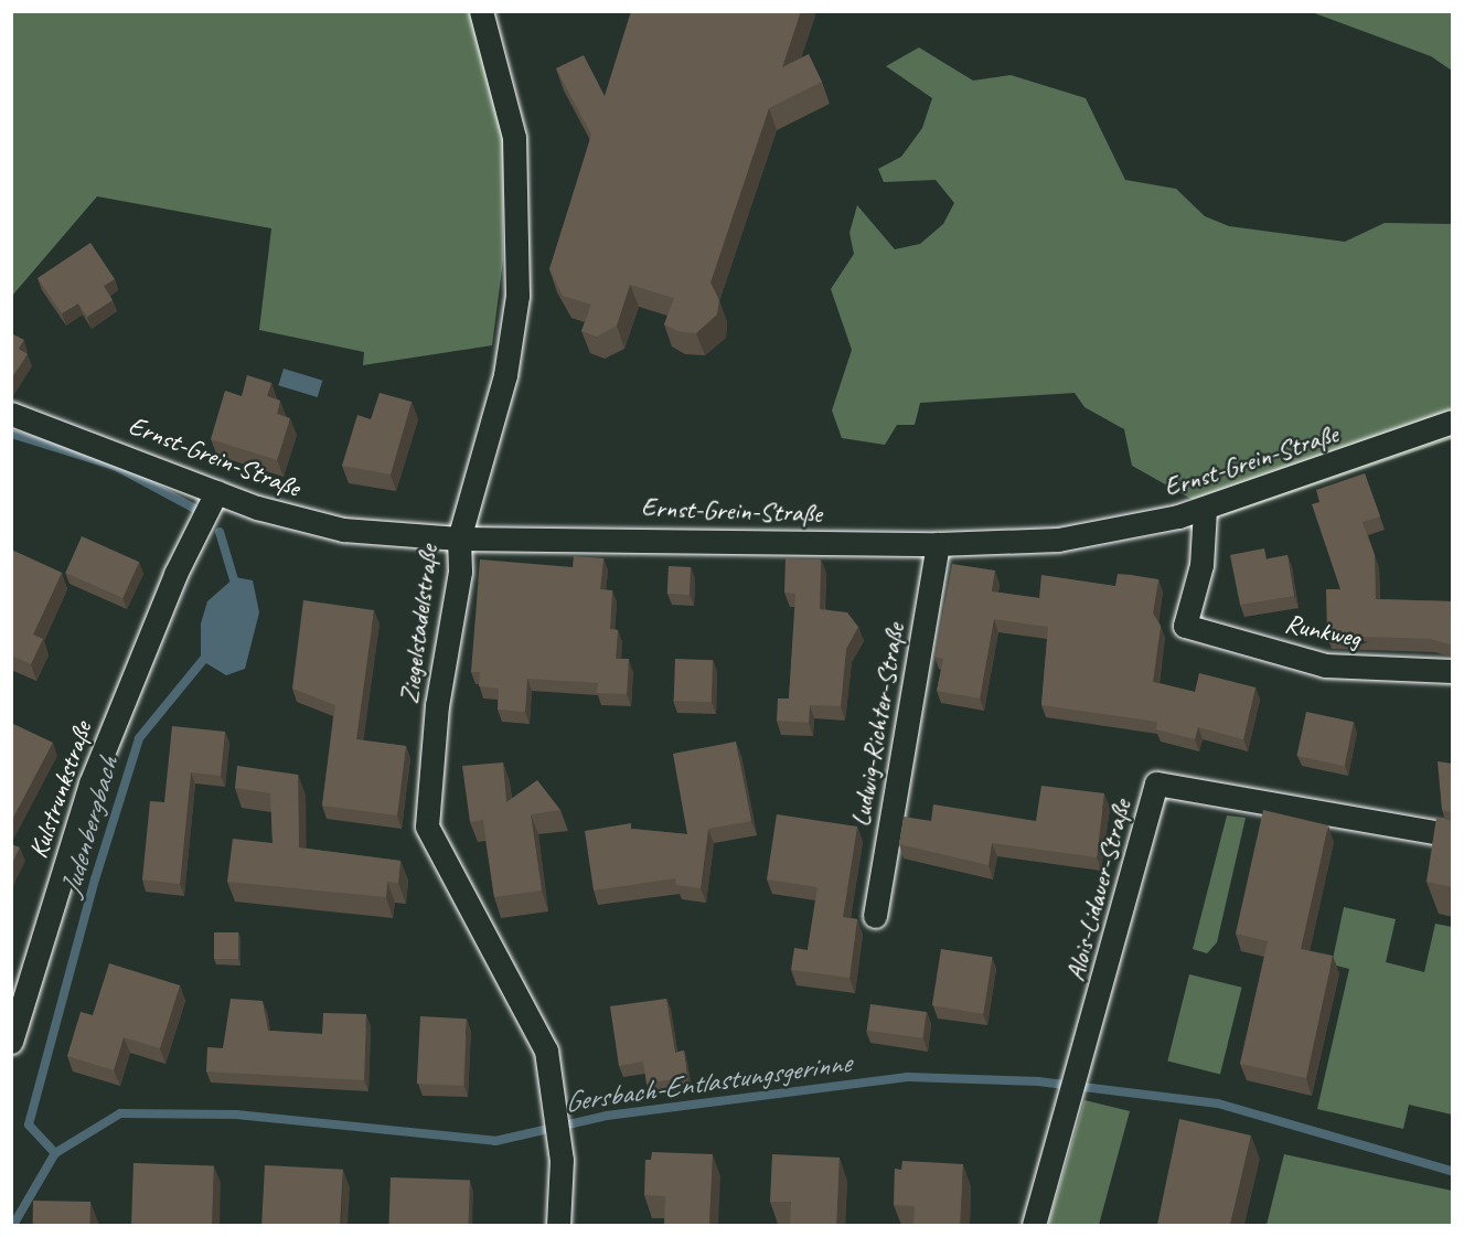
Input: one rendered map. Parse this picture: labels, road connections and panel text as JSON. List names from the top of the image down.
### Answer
{
  "streets": {
    "street": [
      "Ernst-Grein-Straße",
      "Ziegelstadelstraße",
      "Runkweg",
      "Ludwig-Richter-Straße",
      "Kulstrunkstraße",
      "Alois-Lidauer-Straße"
    ]
  },
  "crossings": [
    ["Ernst-Grein-Straße", "Ziegelstadelstraße"],
    ["Ernst-Grein-Straße", "Runkweg"],
    ["Ernst-Grein-Straße", "Ludwig-Richter-Straße"],
    ["Ernst-Grein-Straße", "Kulstrunkstraße"]
  ],
  "water": ["Judenbergbach", "Gersbach-Entlastungsgerinne"]
}
